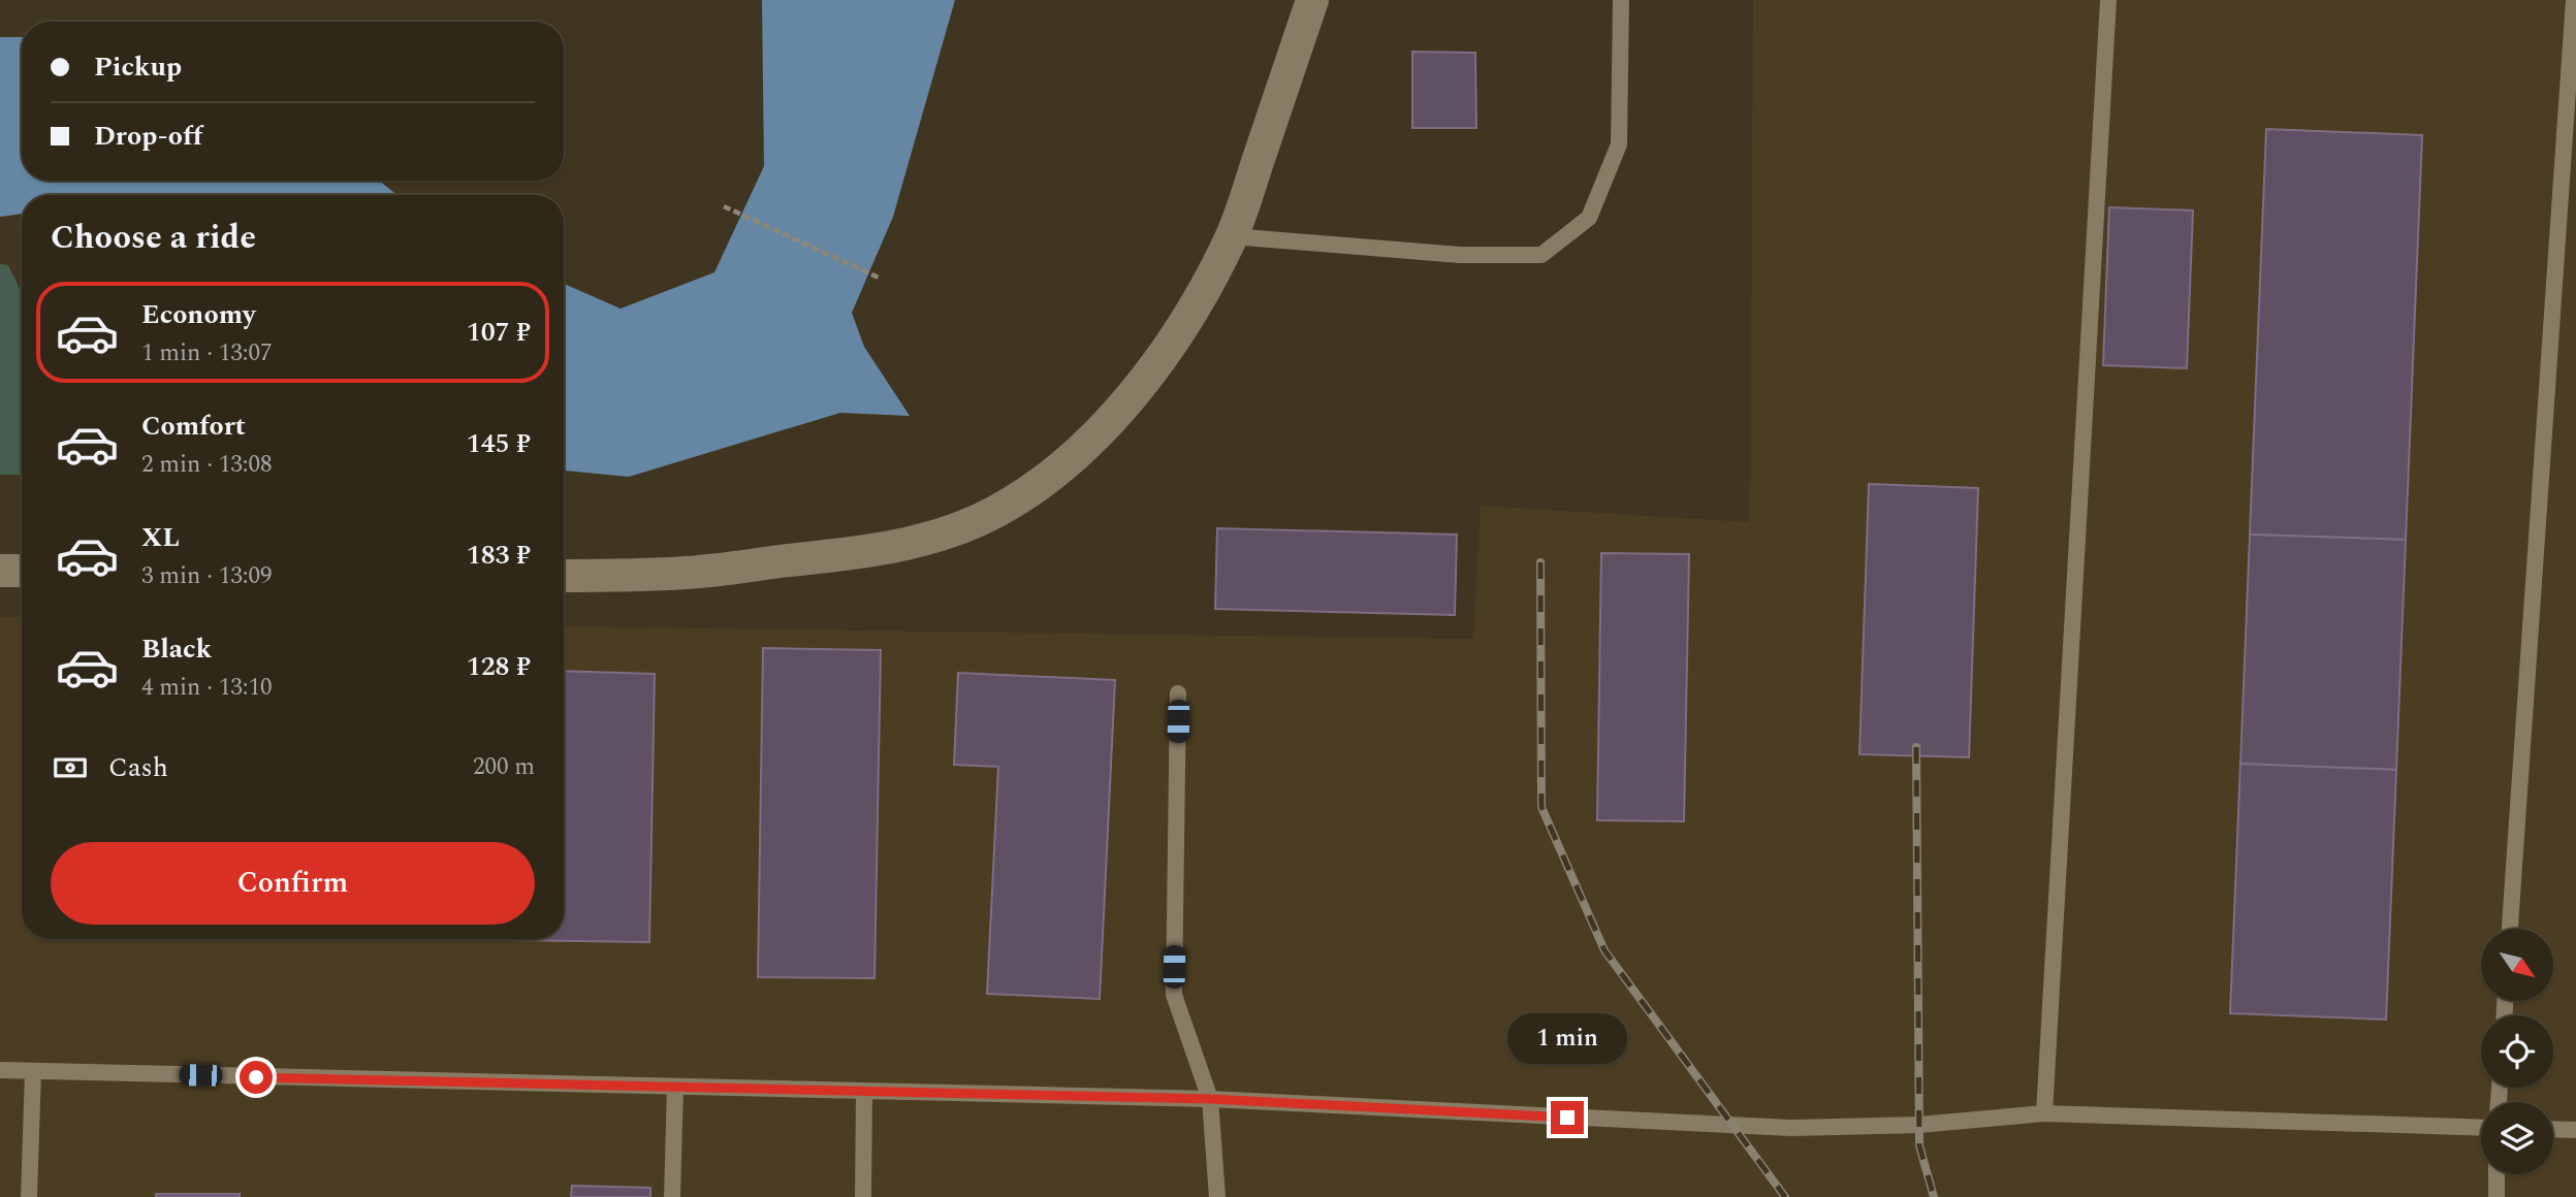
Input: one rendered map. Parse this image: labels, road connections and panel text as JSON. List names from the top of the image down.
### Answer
{
  "north": "bottom right",
  "page": {
    "banner": ["Pickup", "Drop-off"],
    "heading": "Choose a ride",
    "list": [
      {
        "name": "Economy",
        "note": "1 min · 13:07",
        "value": "107 ₽"
      },
      {
        "name": "Comfort",
        "note": "2 min · 13:08",
        "value": "145 ₽"
      },
      {
        "name": "XL",
        "note": "3 min · 13:09",
        "value": "183 ₽"
      },
      {
        "name": "Black",
        "note": "4 min · 13:10",
        "value": "128 ₽"
      }
    ],
    "pay": ["Cash", "200 m"],
    "buttons": "Confirm",
    "bubble": "1 min"
  }
}
